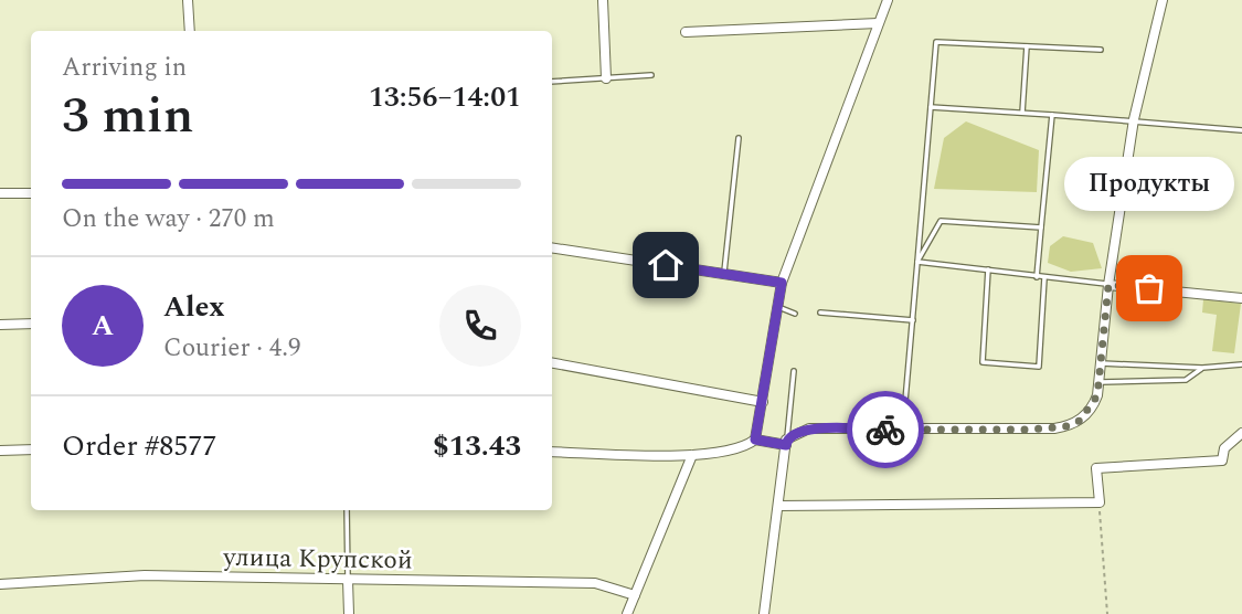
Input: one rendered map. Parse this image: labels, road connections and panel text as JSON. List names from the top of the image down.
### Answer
{
  "streets": {
    "street": ["улица Крупской"]
  },
  "places": ["Продукты"],
  "page": {
    "heading": ["3 min", "Arriving in", "13:56–14:01"],
    "panel": [
      "Alex",
      "Courier · 4.9",
      "Order #8577",
      "$13.43"
    ],
    "bubble": "Продукты",
    "bar": "On the way · 270 m",
    "round": "A"
  }
}
